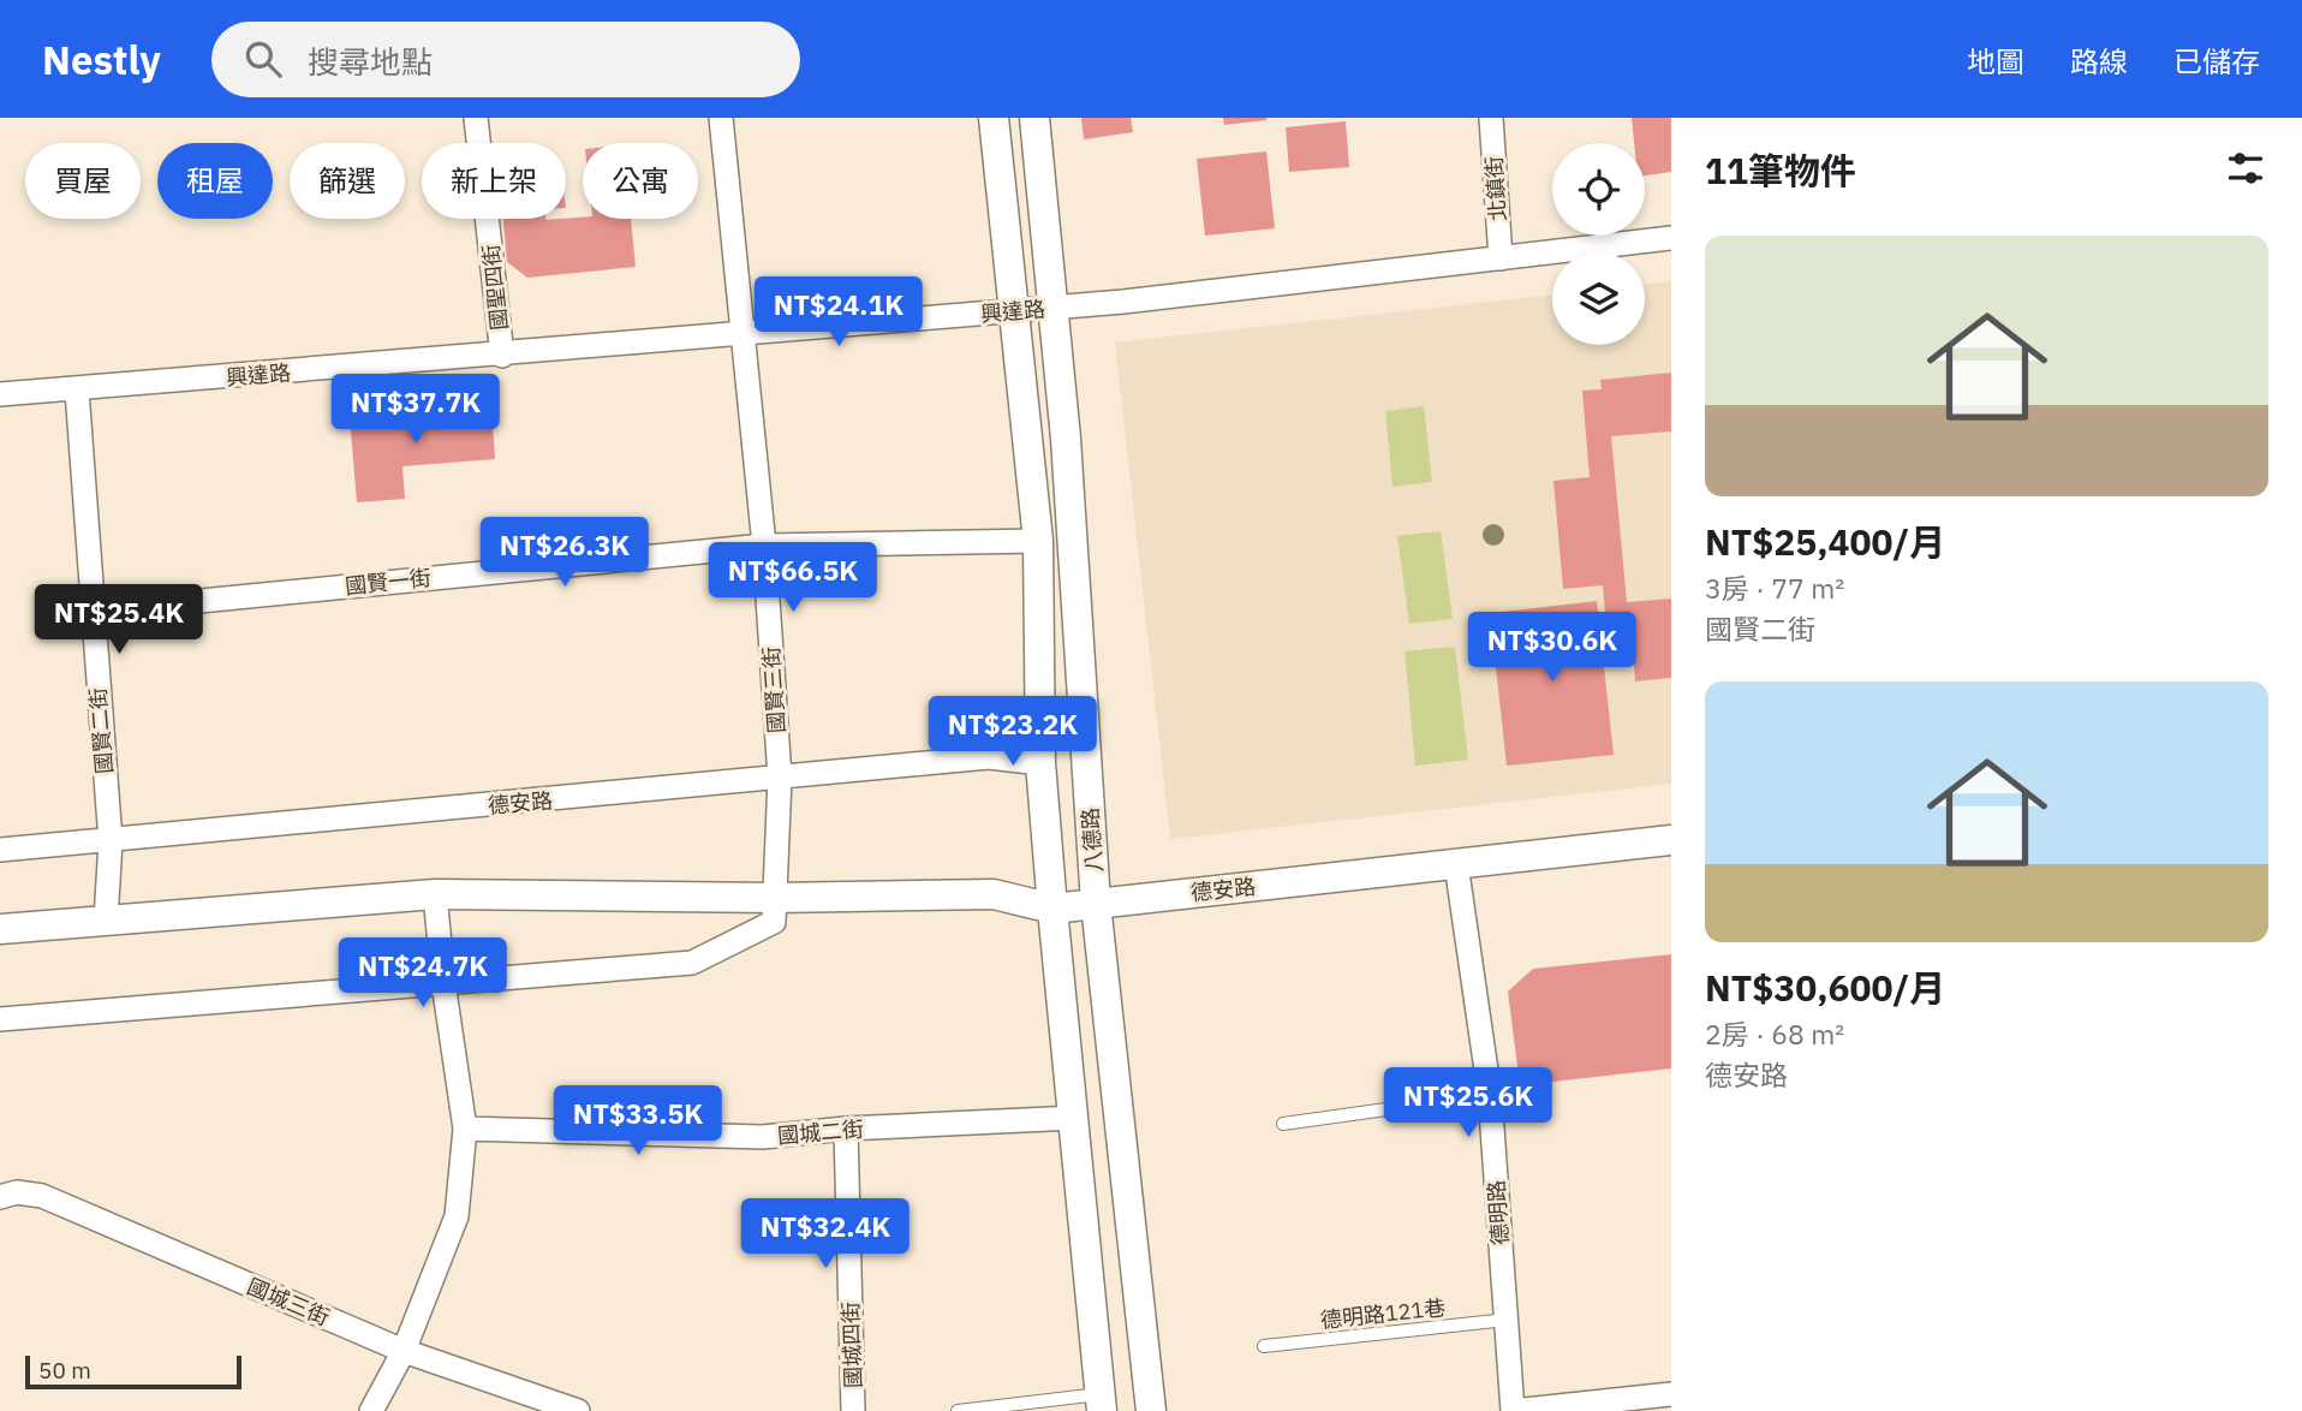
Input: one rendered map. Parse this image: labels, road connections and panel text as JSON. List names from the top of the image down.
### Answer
{
  "streets": {
    "street": [
      "北鎮街",
      "國聖四街",
      "興達路",
      "國賢一街",
      "國賢三街",
      "國賢二街",
      "德安路",
      "八德路",
      "國城二街",
      "德明路",
      "國城三街",
      "國城四街"
    ],
    "lane": ["德明路121巷"]
  },
  "crossings": [
    ["北鎮街", "興達路"],
    ["國聖四街", "興達路"],
    ["興達路", "國賢三街"],
    ["興達路", "國賢二街"],
    ["興達路", "八德路"],
    ["國賢一街", "國賢三街"],
    ["國賢一街", "國賢二街"],
    ["國賢三街", "德安路"],
    ["國賢二街", "德安路"],
    ["德安路", "八德路"],
    ["德安路", "德明路"],
    ["國城二街", "國城四街"],
    ["德明路", "德明路121巷"]
  ],
  "scale_bar": "50 m",
  "page": {
    "header": "Nestly",
    "search": "搜尋地點",
    "nav": ["地圖", "路線", "已儲存"],
    "heading": "11筆物件",
    "chip": [
      "買屋",
      "租屋",
      "篩選",
      "新上架",
      "公寓"
    ],
    "list": [
      {
        "name": "NT$25,400/月",
        "note": "3房 · 77 m² · 國賢二街"
      },
      {
        "name": "NT$30,600/月",
        "note": "2房 · 68 m² · 德安路"
      }
    ],
    "price": [
      "NT$24.1K",
      "NT$37.7K",
      "NT$26.3K",
      "NT$66.5K",
      "NT$25.4K",
      "NT$30.6K",
      "NT$23.2K",
      "NT$24.7K",
      "NT$25.6K",
      "NT$33.5K",
      "NT$32.4K"
    ],
    "scale": "50 m"
  }
}
